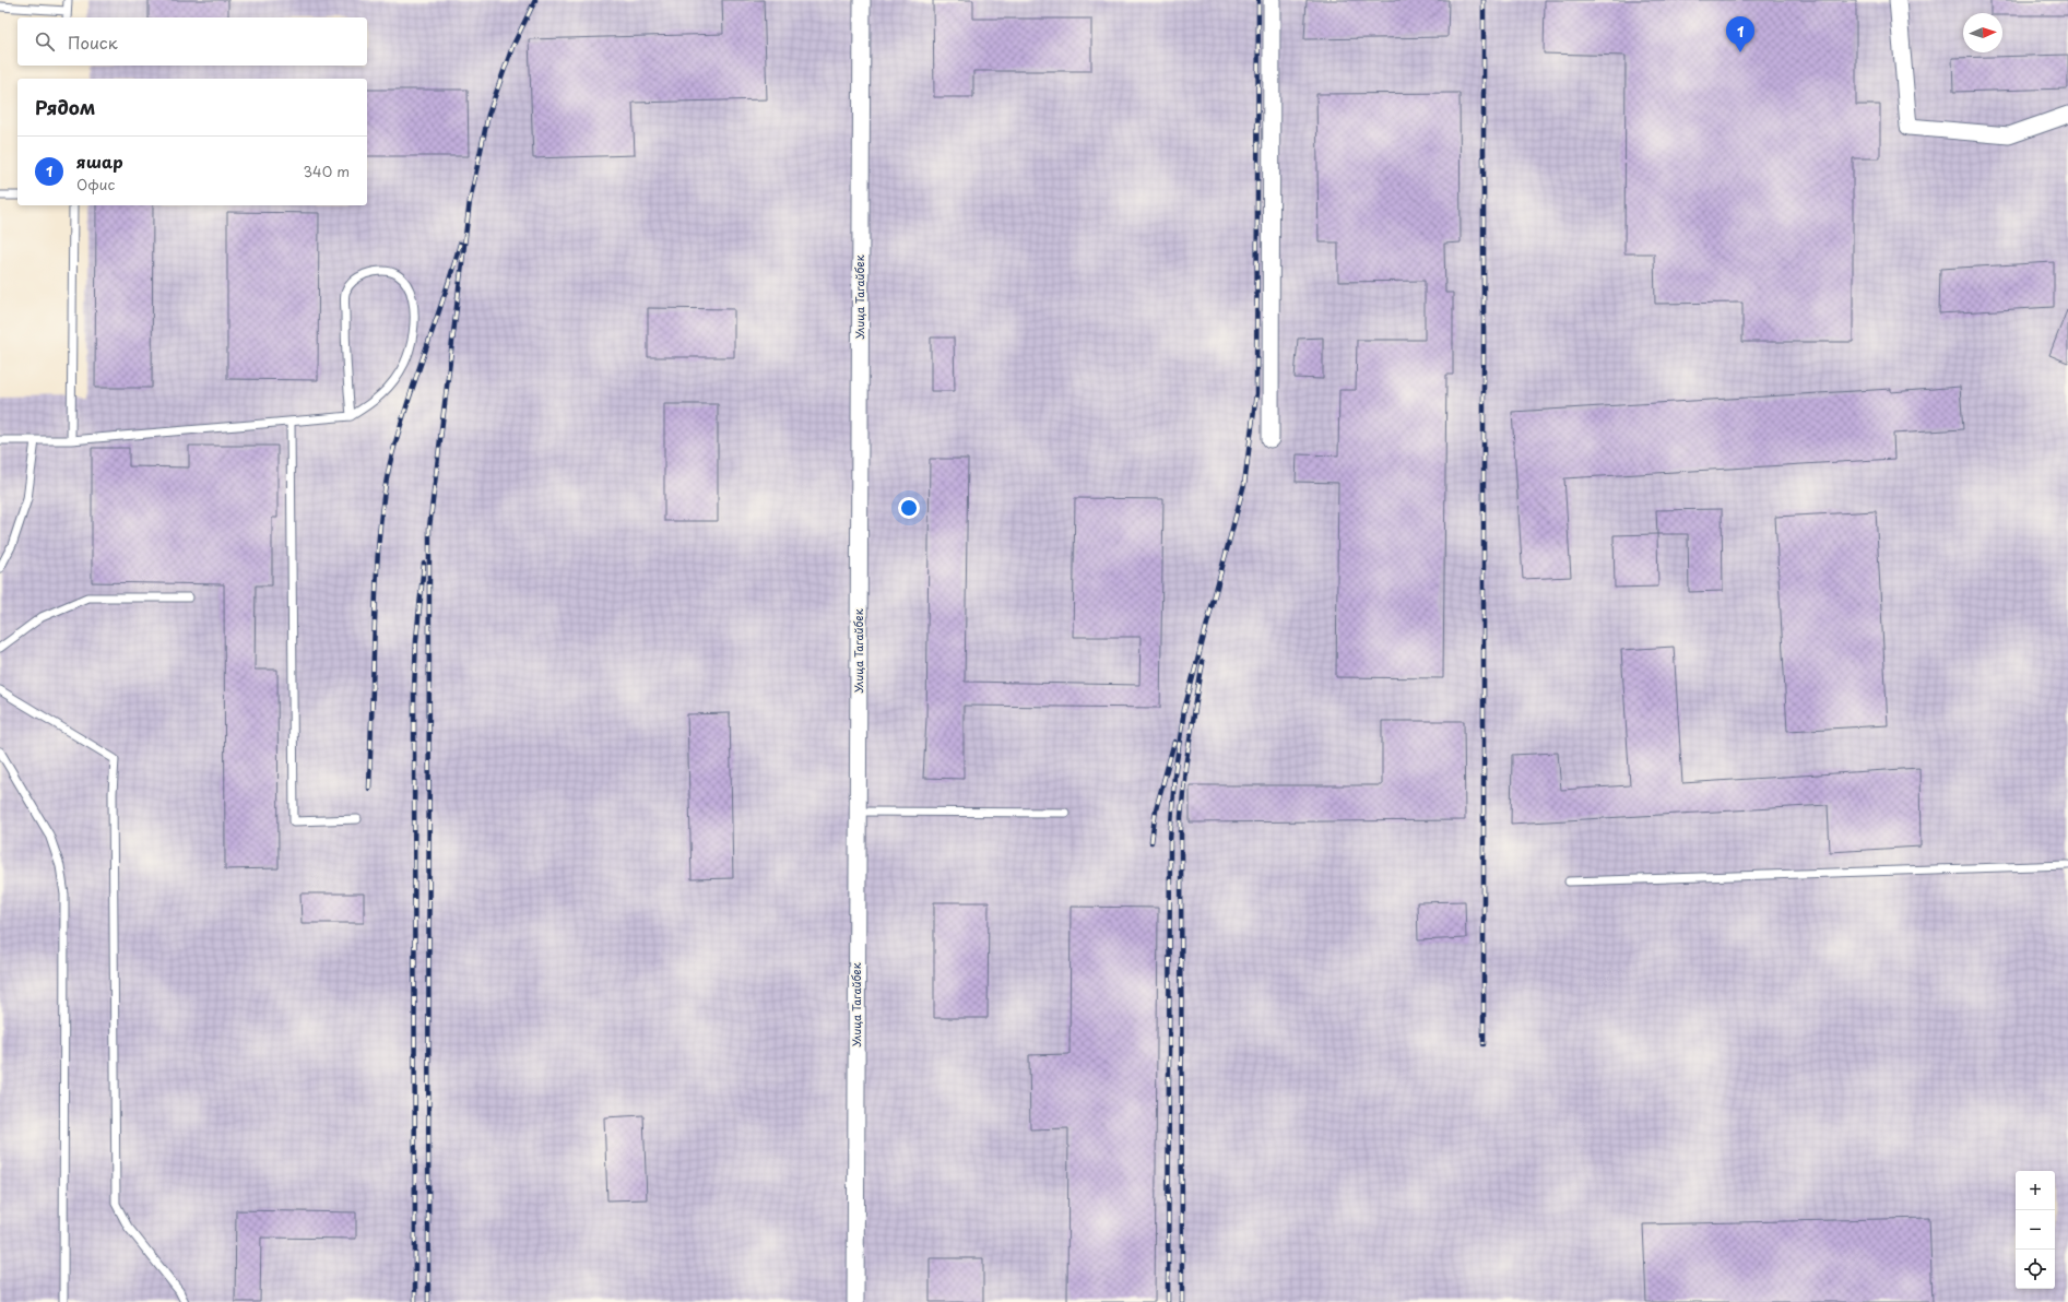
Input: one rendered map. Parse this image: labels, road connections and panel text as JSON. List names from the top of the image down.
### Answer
{
  "streets": {
    "street": ["Улица Тагайбек"]
  },
  "north": "right",
  "page": {
    "pins": "1",
    "search": "Поиск",
    "heading": "Рядом",
    "list": [
      {
        "mark": "1",
        "name": "яшар",
        "note": "Офис",
        "value": "340 m"
      }
    ],
    "map_buttons": ["+", "−"]
  }
}
